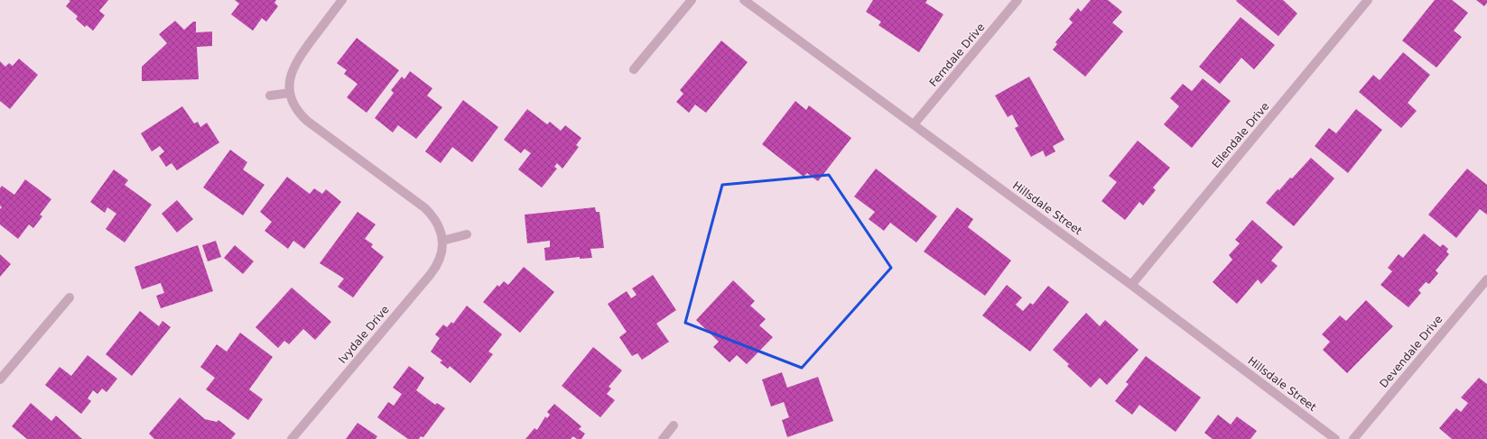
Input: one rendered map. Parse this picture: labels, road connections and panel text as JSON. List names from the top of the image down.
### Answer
{
  "streets": {
    "street": [
      "Ferndale Drive",
      "Ellendale Drive",
      "Hillsdale Street",
      "Ivydale Drive",
      "Devendale Drive"
    ]
  },
  "crossings": [
    ["Ferndale Drive", "Hillsdale Street"],
    ["Ellendale Drive", "Hillsdale Street"]
  ]
}
